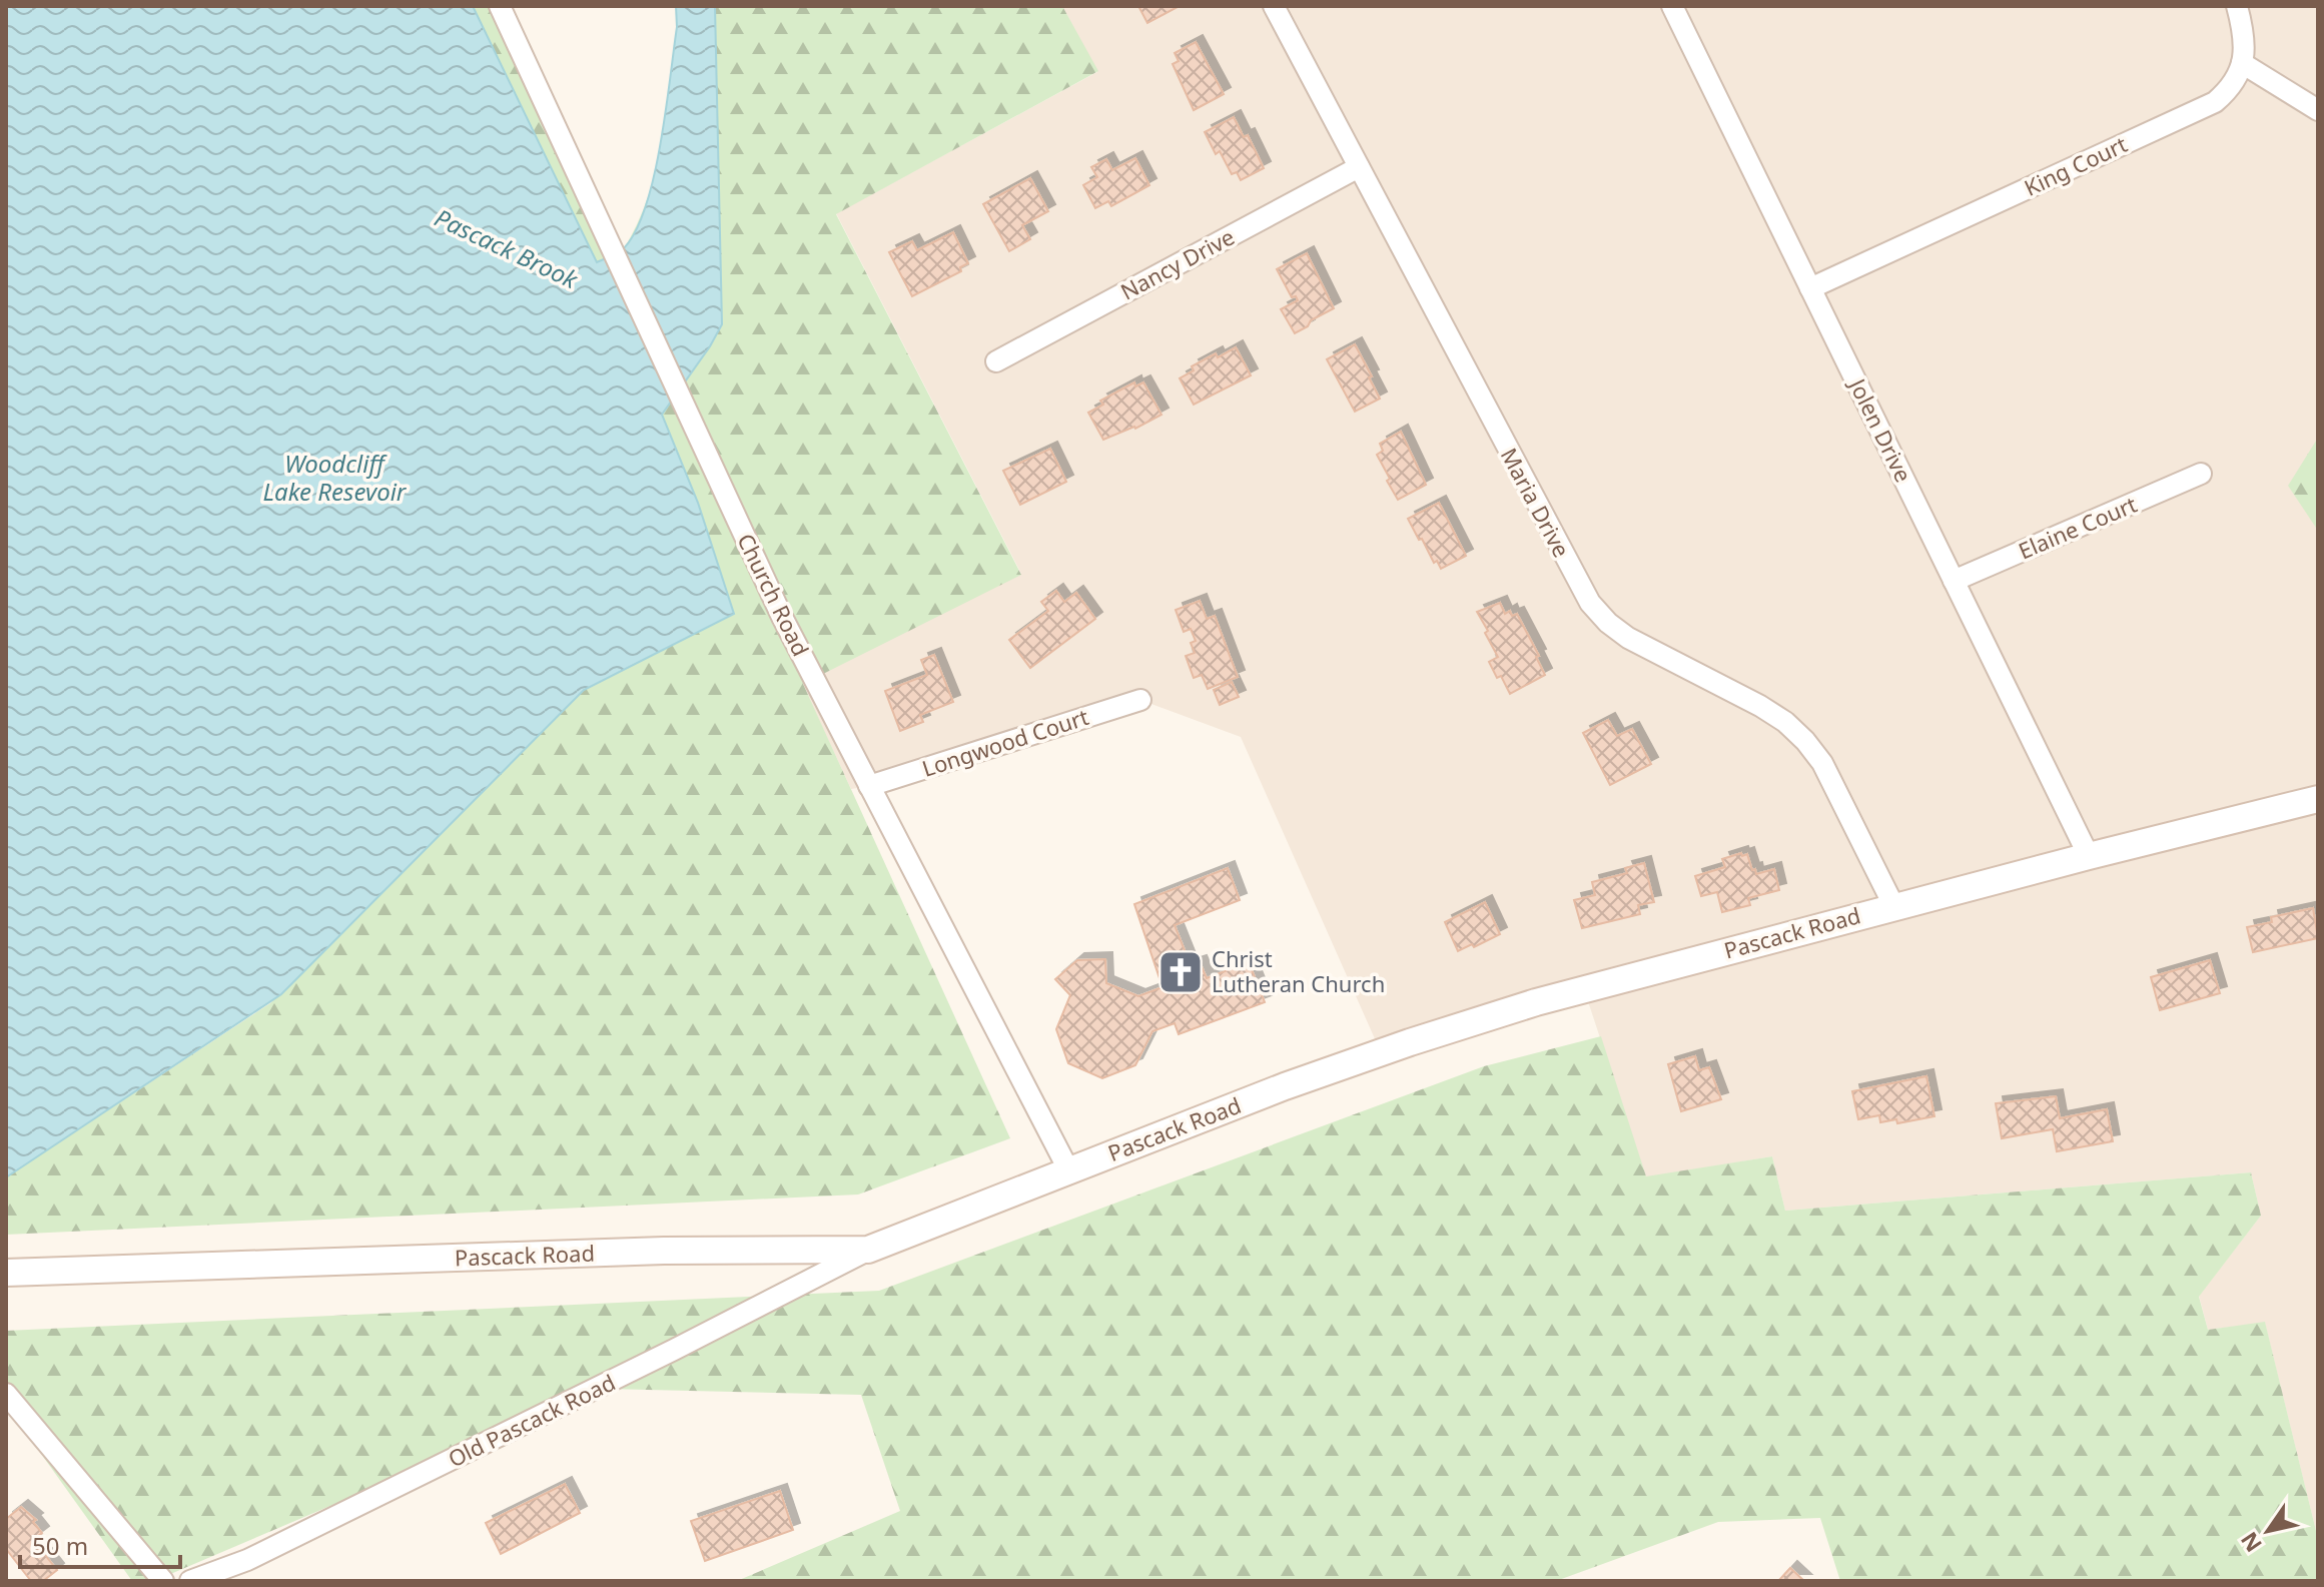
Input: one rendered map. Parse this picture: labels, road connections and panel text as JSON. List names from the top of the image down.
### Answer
{
  "streets": {
    "street": [
      "King Court",
      "Nancy Drive",
      "Jolen Drive",
      "Maria Drive",
      "Elaine Court",
      "Church Road",
      "Longwood Court",
      "Pascack Road",
      "Old Pascack Road"
    ]
  },
  "crossings": [
    ["King Court", "Jolen Drive"],
    ["Nancy Drive", "Maria Drive"],
    ["Jolen Drive", "Elaine Court"],
    ["Jolen Drive", "Pascack Road"],
    ["Maria Drive", "Pascack Road"],
    ["Church Road", "Longwood Court"],
    ["Church Road", "Pascack Road"],
    ["Pascack Road", "Old Pascack Road"]
  ],
  "water": ["Pascack Brook", "Woodcliff Lake Resevoir"],
  "places": {
    "church": ["Christ Lutheran Church"]
  },
  "scale_bar": "50 m",
  "north": "bottom left"
}
